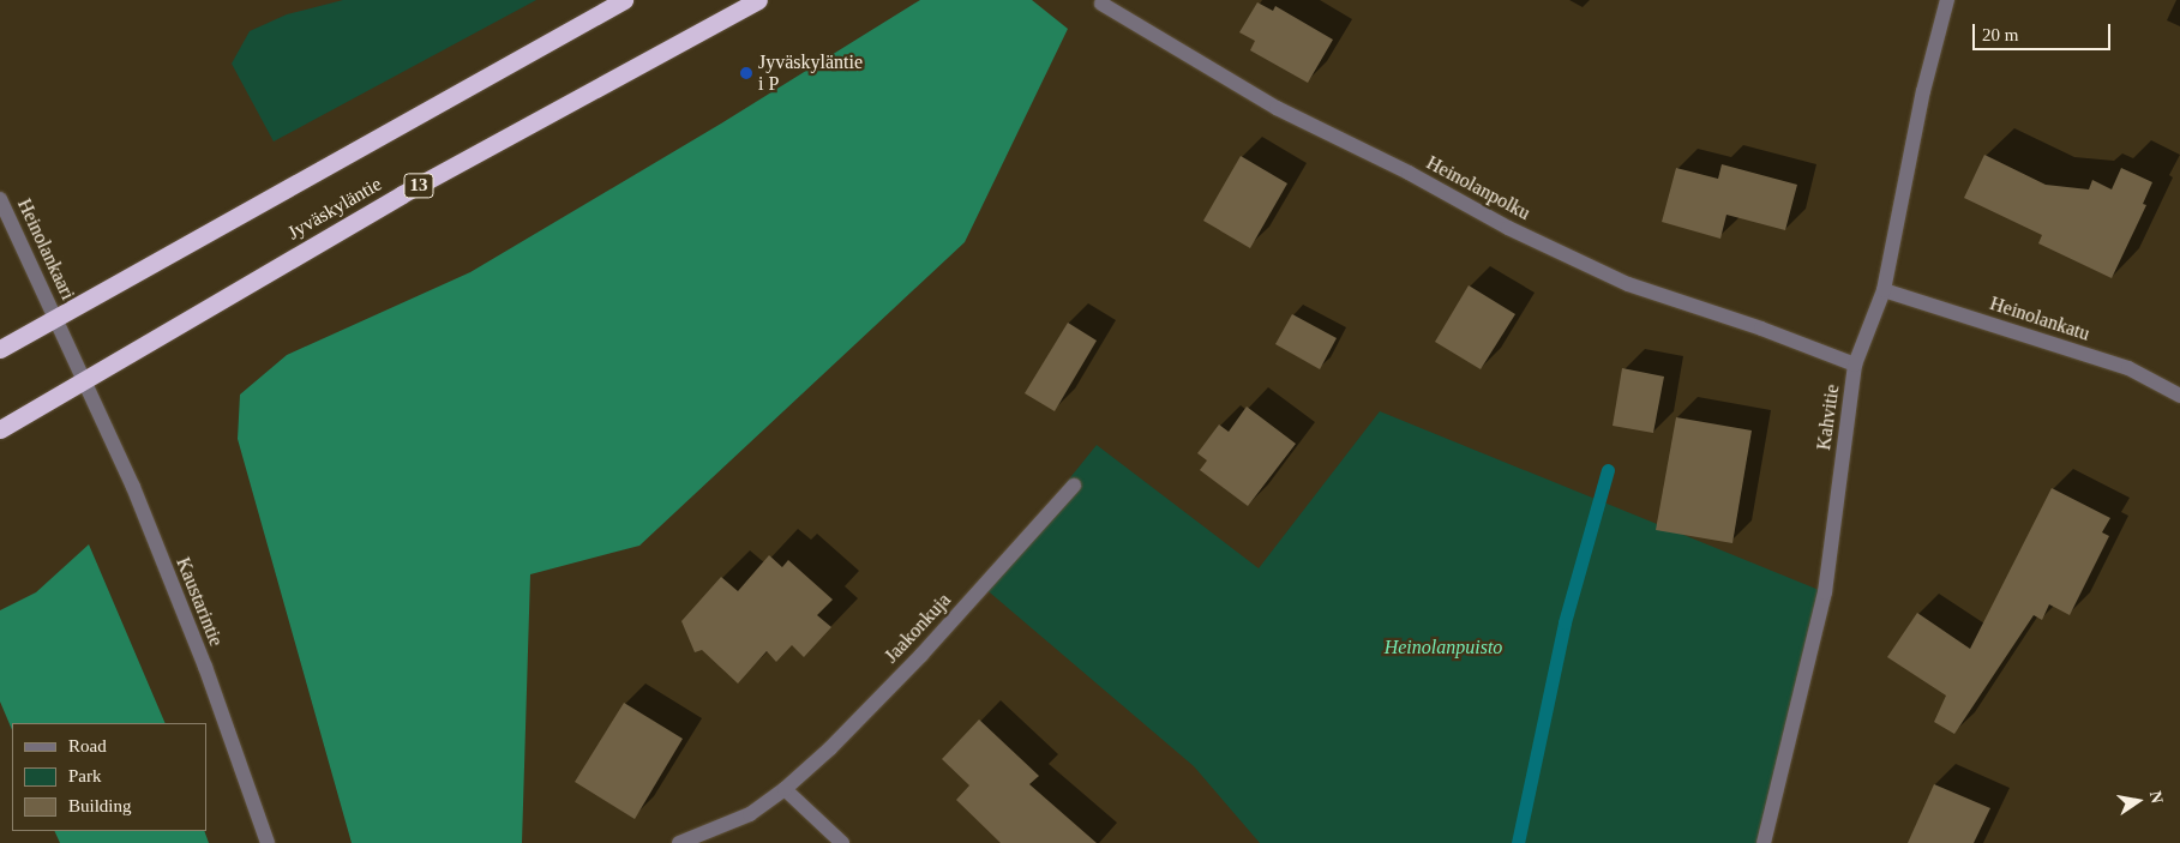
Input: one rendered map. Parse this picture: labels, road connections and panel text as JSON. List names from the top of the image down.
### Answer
{
  "streets": {
    "highway": ["13", "Jyväskyläntie"],
    "street": [
      "Heinolanpolku",
      "Heinolankaari",
      "Heinolankatu",
      "Kahvitie",
      "Kaustarintie",
      "Jaakonkuja"
    ]
  },
  "crossings": [
    ["Heinolanpolku", "Kahvitie"],
    ["Jyväskyläntie", "Heinolankaari"],
    ["Jyväskyläntie", "Kaustarintie"],
    ["Heinolankaari", "Kaustarintie"],
    ["Heinolankatu", "Kahvitie"]
  ],
  "parks": ["Heinolanpuisto"],
  "places": ["Jyväskyläntie i P"],
  "legend": ["Road", "Park", "Building"],
  "scale_bar": "20 m",
  "north": "right"
}
